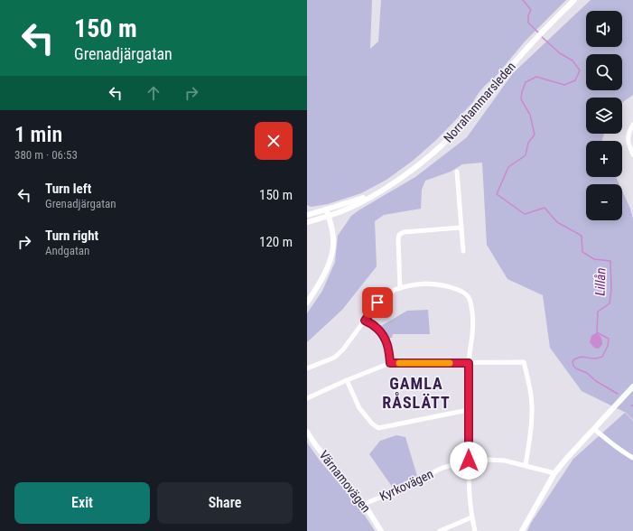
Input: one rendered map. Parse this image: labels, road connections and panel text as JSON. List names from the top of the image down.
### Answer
{
  "streets": {
    "street": ["Norrahammarsleden", "Värnamovägen", "Kyrkovägen"]
  },
  "crossings": [
    ["Värnamovägen", "Kyrkovägen"]
  ],
  "districts": ["GAMLA RÅSLÄTT"],
  "water": ["Lillån"],
  "page": {
    "turn": ["150 m", "Grenadjärgatan"],
    "map_buttons": ["+", "−"],
    "heading": ["1 min", "380 m · 06:53"],
    "list": [
      {
        "name": "Turn left",
        "note": "Grenadjärgatan",
        "value": "150 m"
      },
      {
        "name": "Turn right",
        "note": "Andgatan",
        "value": "120 m"
      }
    ],
    "buttons": ["Exit", "Share"]
  }
}
